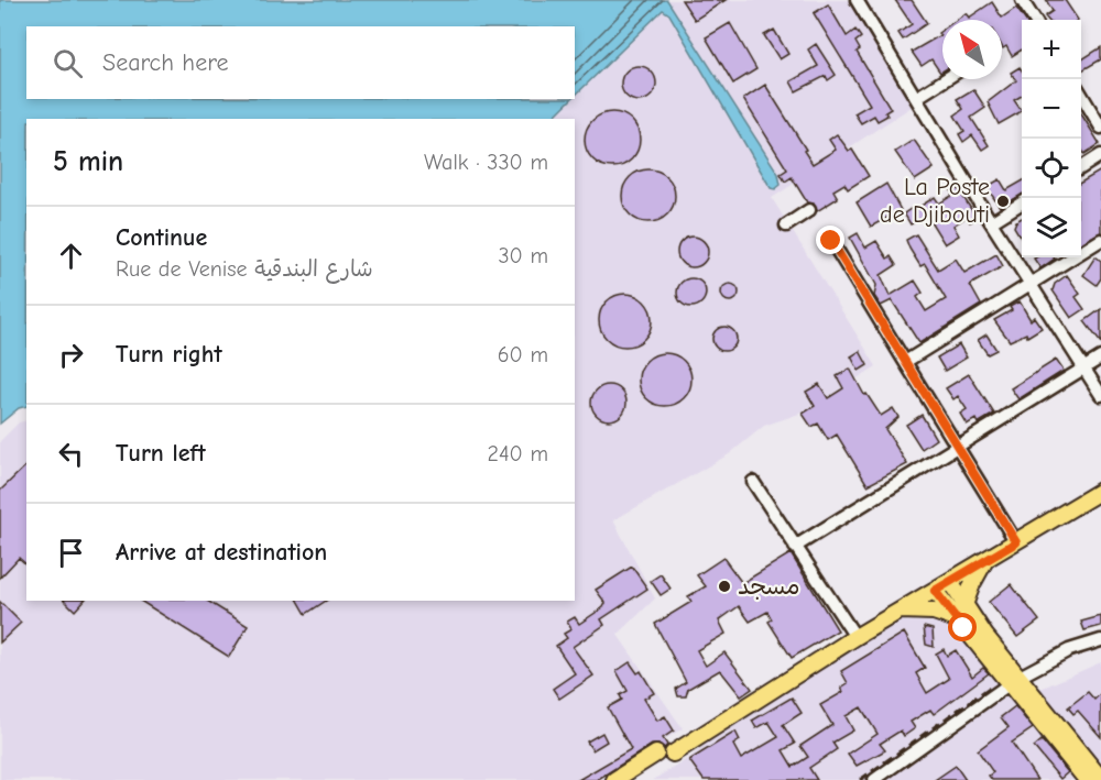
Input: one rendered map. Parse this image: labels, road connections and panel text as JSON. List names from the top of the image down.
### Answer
{
  "places": ["La Poste de Djibouti", "مسجد"],
  "north": "top left",
  "page": {
    "map_buttons": ["+", "−"],
    "search": "Search here",
    "heading": ["5 min", "Walk · 330 m"],
    "list": [
      ["Continue", "Rue de Venise شارع البندقية", "30 m"],
      ["Turn right", "60 m"],
      ["Turn left", "240 m"],
      "Arrive at destination"
    ]
  }
}
